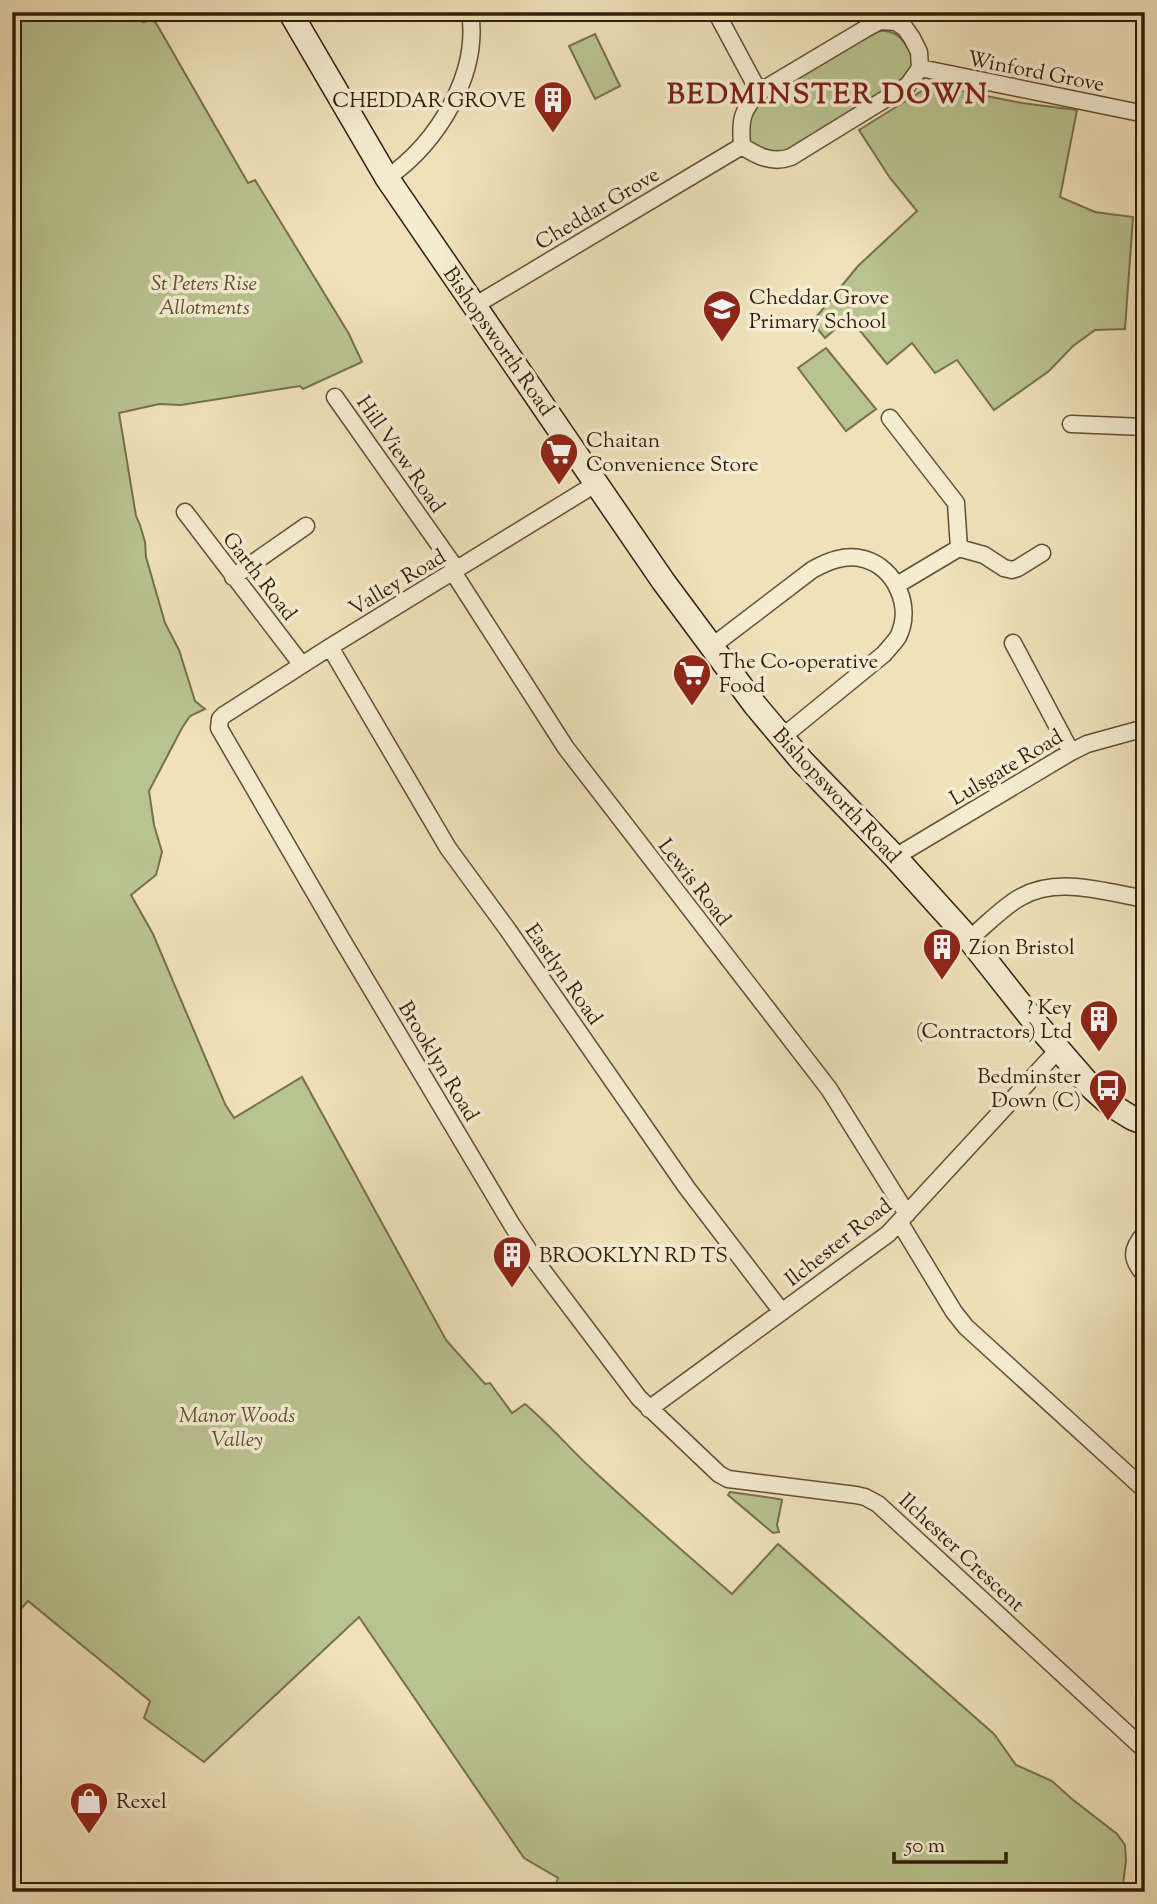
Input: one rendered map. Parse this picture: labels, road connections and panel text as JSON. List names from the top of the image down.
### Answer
{
  "streets": {
    "street": [
      "Winford Grove",
      "Cheddar Grove",
      "Bishopsworth Road",
      "Hill View Road",
      "Garth Road",
      "Valley Road",
      "Lulsgate Road",
      "Lewis Road",
      "Eastlyn Road",
      "Brooklyn Road",
      "Ilchester Road",
      "Ilchester Crescent"
    ]
  },
  "crossings": [
    ["Cheddar Grove", "Bishopsworth Road"],
    ["Bishopsworth Road", "Valley Road"],
    ["Bishopsworth Road", "Lulsgate Road"],
    ["Bishopsworth Road", "Ilchester Road"],
    ["Hill View Road", "Valley Road"],
    ["Hill View Road", "Lewis Road"],
    ["Garth Road", "Valley Road"],
    ["Valley Road", "Lewis Road"],
    ["Valley Road", "Eastlyn Road"],
    ["Valley Road", "Brooklyn Road"],
    ["Lewis Road", "Ilchester Road"],
    ["Eastlyn Road", "Ilchester Road"],
    ["Brooklyn Road", "Ilchester Road"],
    ["Brooklyn Road", "Ilchester Crescent"],
    ["Ilchester Road", "Ilchester Crescent"]
  ],
  "districts": ["BEDMINSTER DOWN"],
  "parks": ["St Peters Rise Allotments", "Manor Woods Valley"],
  "places": {
    "building": [
      "CHEDDAR GROVE",
      "Zion Bristol",
      "? Key (Contractors) Ltd",
      "BROOKLYN RD TS"
    ],
    "school or university": ["Cheddar Grove Primary School"],
    "supermarket": ["Chaitan Convenience Store", "The Co-operative Food"],
    "bus stop": ["Bedminster Down (C)"],
    "shop": ["Rexel"]
  },
  "scale_bar": "50 m"
}
